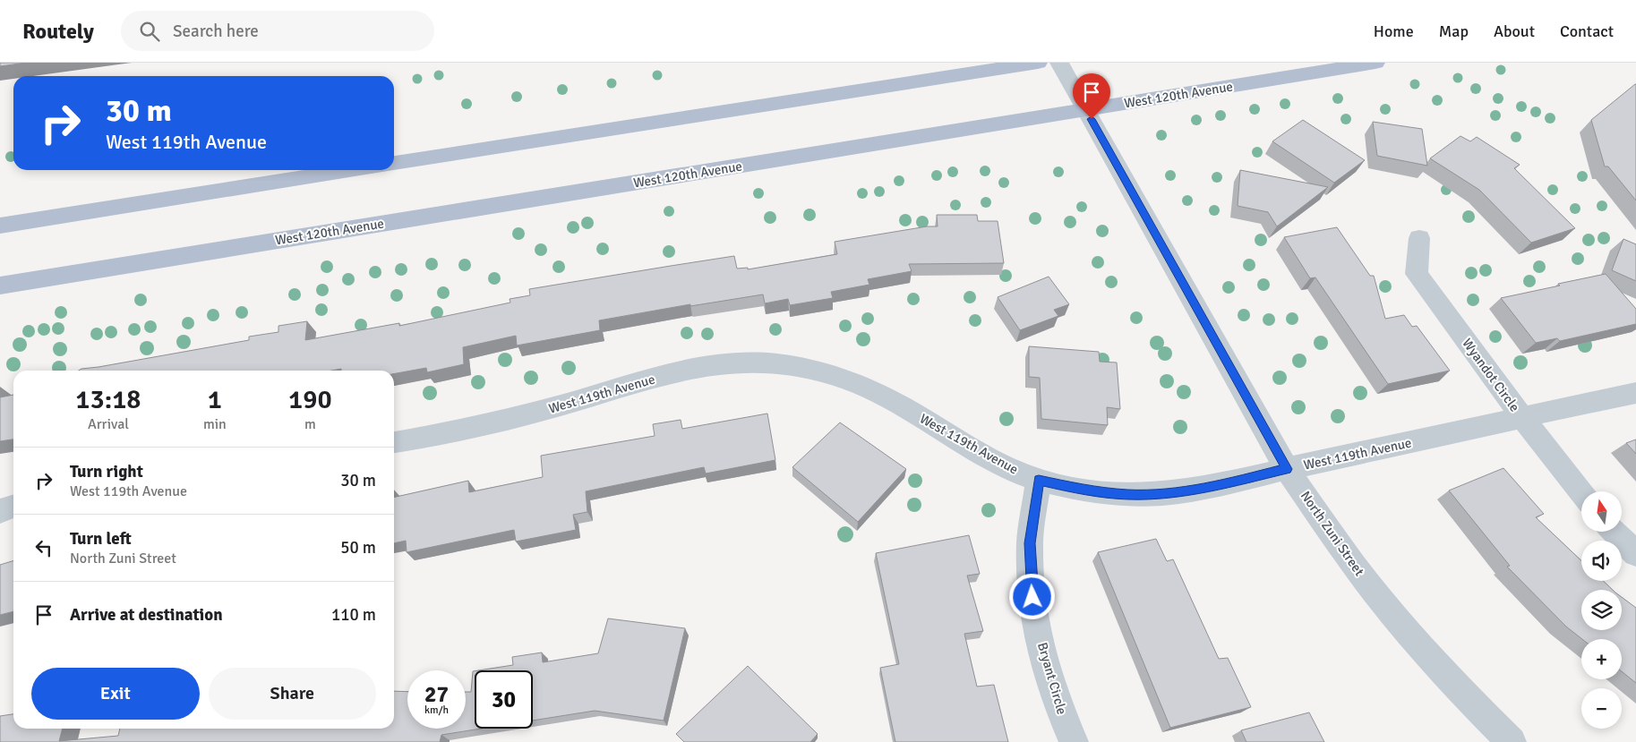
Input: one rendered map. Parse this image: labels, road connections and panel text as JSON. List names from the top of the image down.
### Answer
{
  "streets": {
    "main road": ["West 120th Avenue"],
    "street": [
      "Wyandot Circle",
      "West 119th Avenue",
      "North Zuni Street",
      "Bryant Circle"
    ]
  },
  "crossings": [
    ["West 120th Avenue", "North Zuni Street"],
    ["Wyandot Circle", "West 119th Avenue"],
    ["West 119th Avenue", "North Zuni Street"],
    ["West 119th Avenue", "Bryant Circle"]
  ],
  "north": "top",
  "page": {
    "header": "Routely",
    "search": "Search here",
    "nav": [
      "Home",
      "Map",
      "About",
      "Contact"
    ],
    "turn": ["30 m", "West 119th Avenue"],
    "eta": [
      "13:18",
      "Arrival",
      "1",
      "min",
      "190",
      "m"
    ],
    "list": [
      {
        "name": "Turn right",
        "note": "West 119th Avenue",
        "value": "30 m"
      },
      {
        "name": "Turn left",
        "note": "North Zuni Street",
        "value": "50 m"
      },
      {
        "name": "Arrive at destination",
        "value": "110 m"
      }
    ],
    "map_buttons": ["+", "−"],
    "buttons": ["Exit", "Share"],
    "speed": "27 km/h",
    "limit": "30"
  }
}
